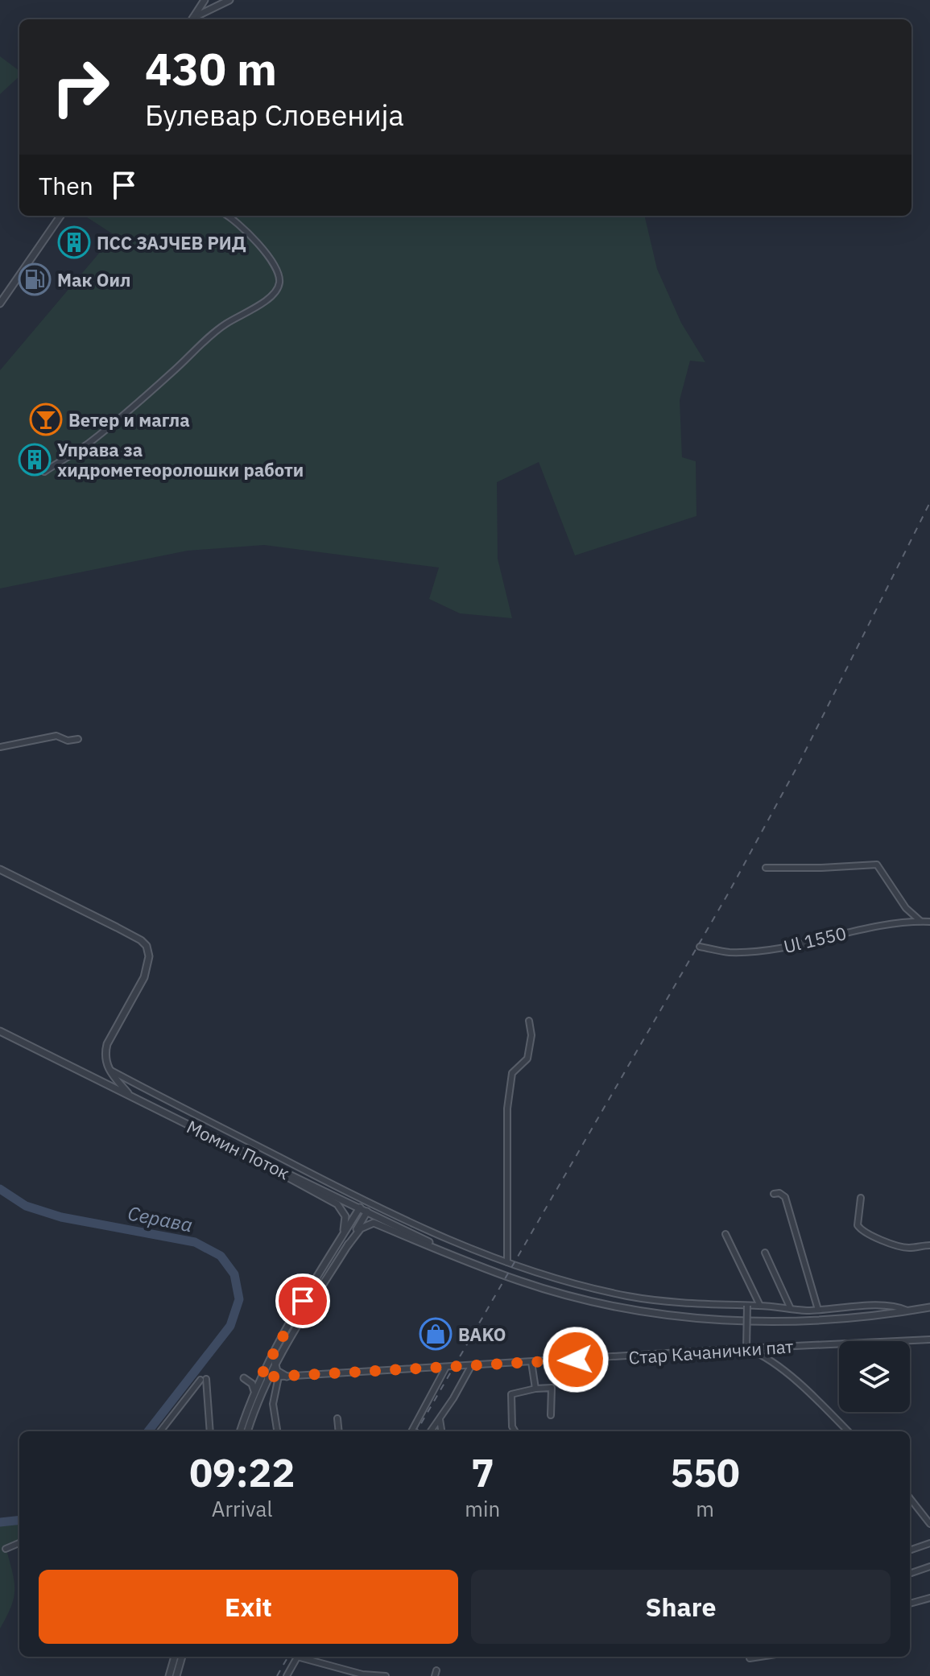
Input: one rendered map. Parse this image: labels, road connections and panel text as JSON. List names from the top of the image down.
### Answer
{
  "streets": {
    "street": ["Ul 1550", "Момин Поток", "Стар Качанички пат"]
  },
  "water": ["Серава"],
  "places": {
    "building": ["ПСС ЗАЈЧЕВ РИД", "Управа за хидрометеоролошки работи"],
    "fuel station": ["Мак Оил"],
    "bar": ["Ветер и магла"],
    "shop": ["BAKO"]
  },
  "page": {
    "turn": ["430 m", "Булевар Словенија"],
    "then": "Then",
    "eta": [
      "09:22",
      "Arrival",
      "7",
      "min",
      "550",
      "m"
    ],
    "buttons": ["Exit", "Share"]
  }
}
